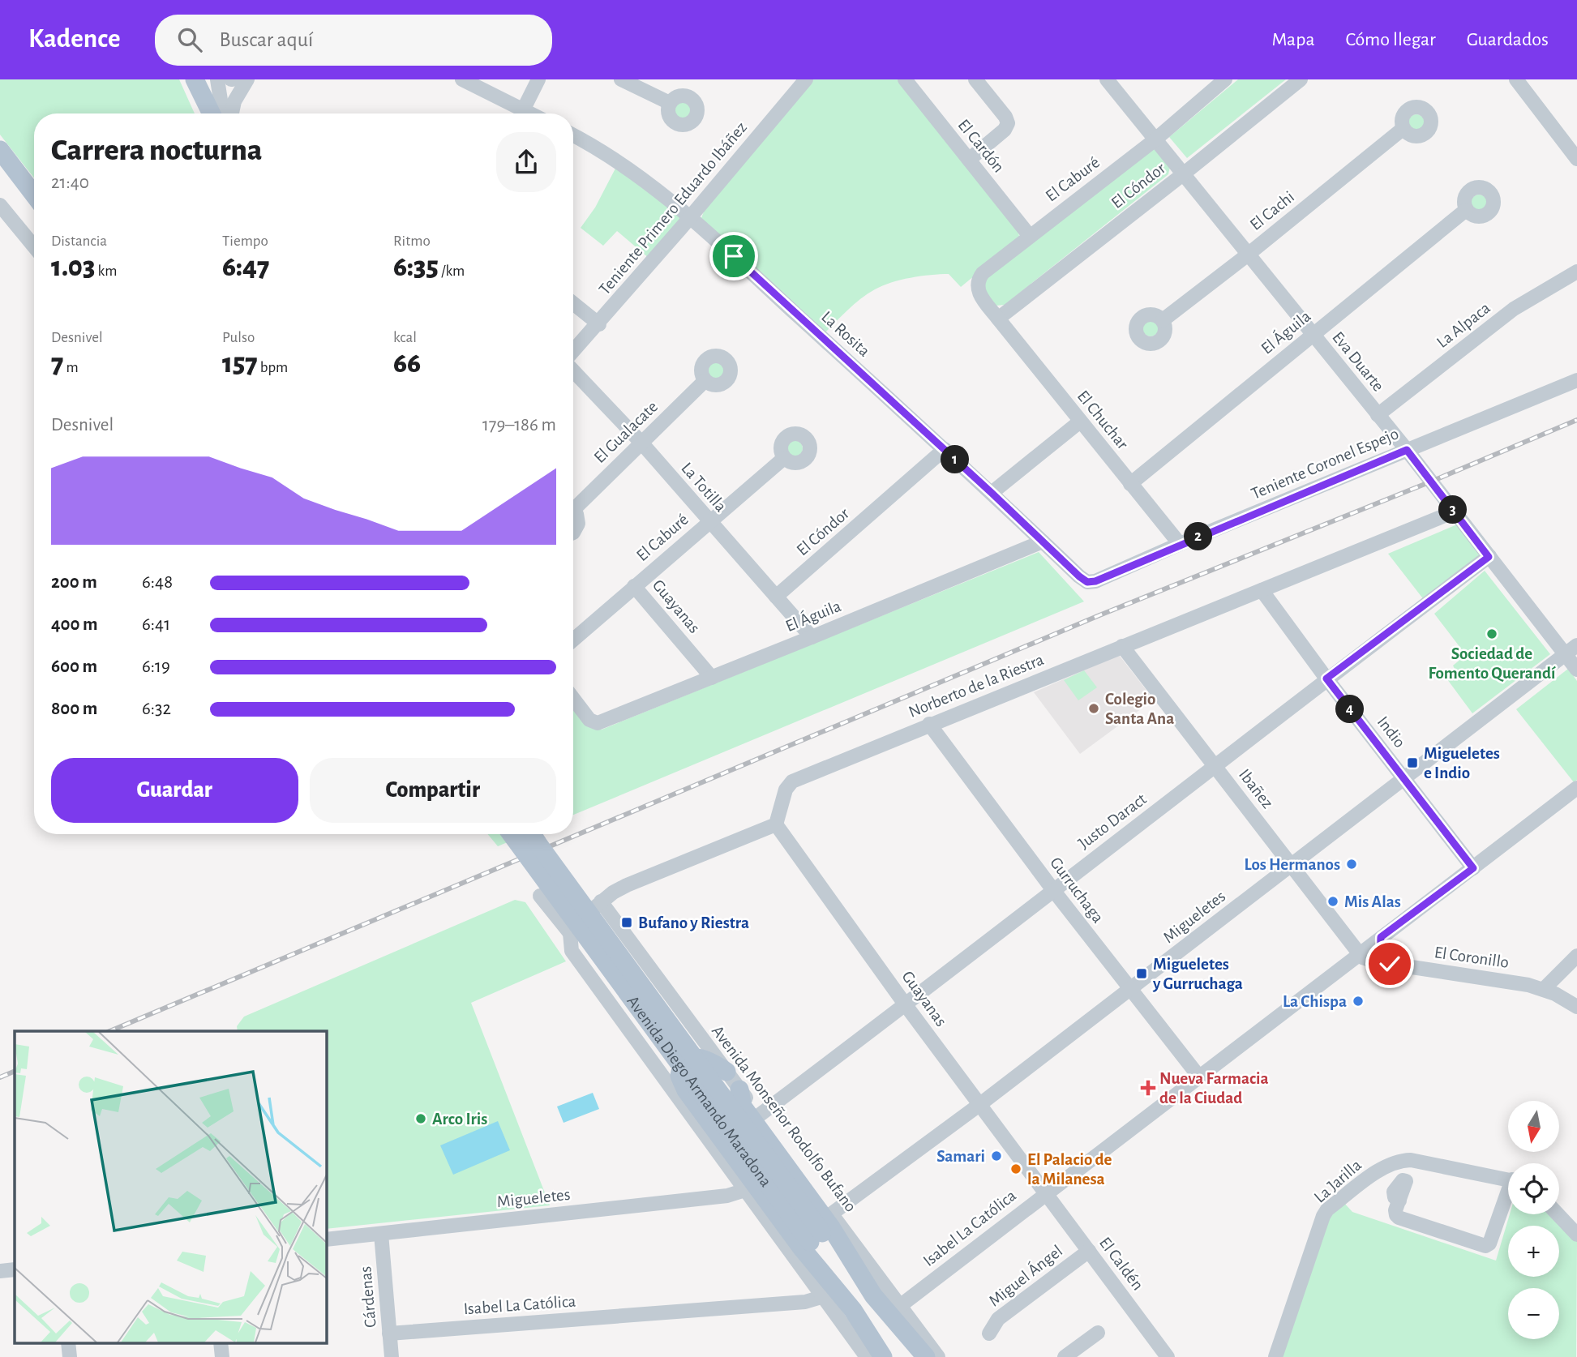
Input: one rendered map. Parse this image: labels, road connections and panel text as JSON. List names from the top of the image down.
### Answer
{
  "streets": {
    "main road": ["Avenida Diego Armando Maradona"],
    "street": [
      "El Cardón",
      "El Caburé",
      "El Cóndor",
      "Teniente Primero Eduardo Ibáñez",
      "El Cachi",
      "La Alpaca",
      "El Águila",
      "La Rosita",
      "Eva Duarte",
      "El Chuchar",
      "El Gualacate",
      "Teniente Coronel Espejo",
      "La Totilla",
      "Guayanas",
      "Norberto de la Riestra",
      "Indio",
      "Ibañez",
      "Justo Daract",
      "Gurruchaga",
      "Migueletes",
      "El Coronillo",
      "Avenida Monseñor Rodolfo Bufano",
      "La Jarilla",
      "Isabel La Católica",
      "El Caldén",
      "Miguel Ángel",
      "Cárdenas"
    ]
  },
  "crossings": [
    ["El Cardón", "El Caburé"],
    ["El Caburé", "El Cóndor"],
    ["El Caburé", "Eva Duarte"],
    ["El Caburé", "El Chuchar"],
    ["El Caburé", "La Totilla"],
    ["El Caburé", "Guayanas"],
    ["El Cóndor", "La Rosita"],
    ["El Cóndor", "Eva Duarte"],
    ["El Cóndor", "El Chuchar"],
    ["El Cóndor", "La Totilla"],
    ["Teniente Primero Eduardo Ibáñez", "La Rosita"],
    ["El Cachi", "Eva Duarte"],
    ["La Alpaca", "Eva Duarte"],
    ["El Águila", "La Rosita"],
    ["El Águila", "Eva Duarte"],
    ["El Águila", "El Chuchar"],
    ["El Águila", "La Totilla"],
    ["El Águila", "Guayanas"],
    ["La Rosita", "Teniente Coronel Espejo"],
    ["Eva Duarte", "Teniente Coronel Espejo"],
    ["Eva Duarte", "Norberto de la Riestra"],
    ["Eva Duarte", "Justo Daract"],
    ["Eva Duarte", "Migueletes"],
    ["El Chuchar", "Teniente Coronel Espejo"],
    ["El Gualacate", "La Totilla"],
    ["Guayanas", "Norberto de la Riestra"],
    ["Guayanas", "Justo Daract"],
    ["Guayanas", "Migueletes"],
    ["Guayanas", "Isabel La Católica"],
    ["Guayanas", "El Caldén"],
    ["Norberto de la Riestra", "Indio"],
    ["Norberto de la Riestra", "Ibañez"],
    ["Norberto de la Riestra", "Gurruchaga"],
    ["Indio", "Justo Daract"],
    ["Indio", "Migueletes"],
    ["Indio", "Isabel La Católica"],
    ["Ibañez", "Justo Daract"],
    ["Ibañez", "Migueletes"],
    ["Ibañez", "El Coronillo"],
    ["Ibañez", "Isabel La Católica"],
    ["Justo Daract", "Gurruchaga"],
    ["Justo Daract", "Avenida Monseñor Rodolfo Bufano"],
    ["Gurruchaga", "Migueletes"],
    ["Gurruchaga", "Isabel La Católica"],
    ["Migueletes", "Avenida Monseñor Rodolfo Bufano"],
    ["Migueletes", "Cárdenas"],
    ["El Coronillo", "Isabel La Católica"],
    ["Avenida Monseñor Rodolfo Bufano", "Isabel La Católica"],
    ["Isabel La Católica", "El Caldén"],
    ["Isabel La Católica", "Cárdenas"],
    ["El Caldén", "Miguel Ángel"]
  ],
  "places": {
    "other": [
      "Sociedad de Fomento Querandí",
      "Colegio Santa Ana",
      "Los Hermanos",
      "Mis Alas",
      "La Chispa",
      "Arco Iris",
      "Samari",
      "El Palacio de la Milanesa"
    ],
    "transit": ["Migueletes e Indio", "Bufano y Riestra", "Migueletes y Gurruchaga"],
    "health": ["Nueva Farmacia de la Ciudad"]
  },
  "north": "bottom",
  "page": {
    "header": "Kadence",
    "search": "Buscar aquí",
    "nav": ["Mapa", "Cómo llegar", "Guardados"],
    "heading": ["Carrera nocturna", "21:40"],
    "stats": [
      ["Distancia", "1.03 km"],
      ["Tiempo", "6:47"],
      ["Ritmo", "6:35 /km"],
      ["Desnivel", "7 m"],
      ["Pulso", "157 bpm"],
      ["kcal", "66"]
    ],
    "chart": ["Desnivel", "179–186 m"],
    "pins": [
      "1",
      "3",
      "2",
      "4"
    ],
    "list": [
      {
        "name": "200 m",
        "note": "6:48"
      },
      {
        "name": "400 m",
        "note": "6:41"
      },
      {
        "name": "600 m",
        "note": "6:19"
      },
      {
        "name": "800 m",
        "note": "6:32"
      }
    ],
    "buttons": ["Guardar", "Compartir"],
    "map_buttons": ["+", "−"]
  }
}
